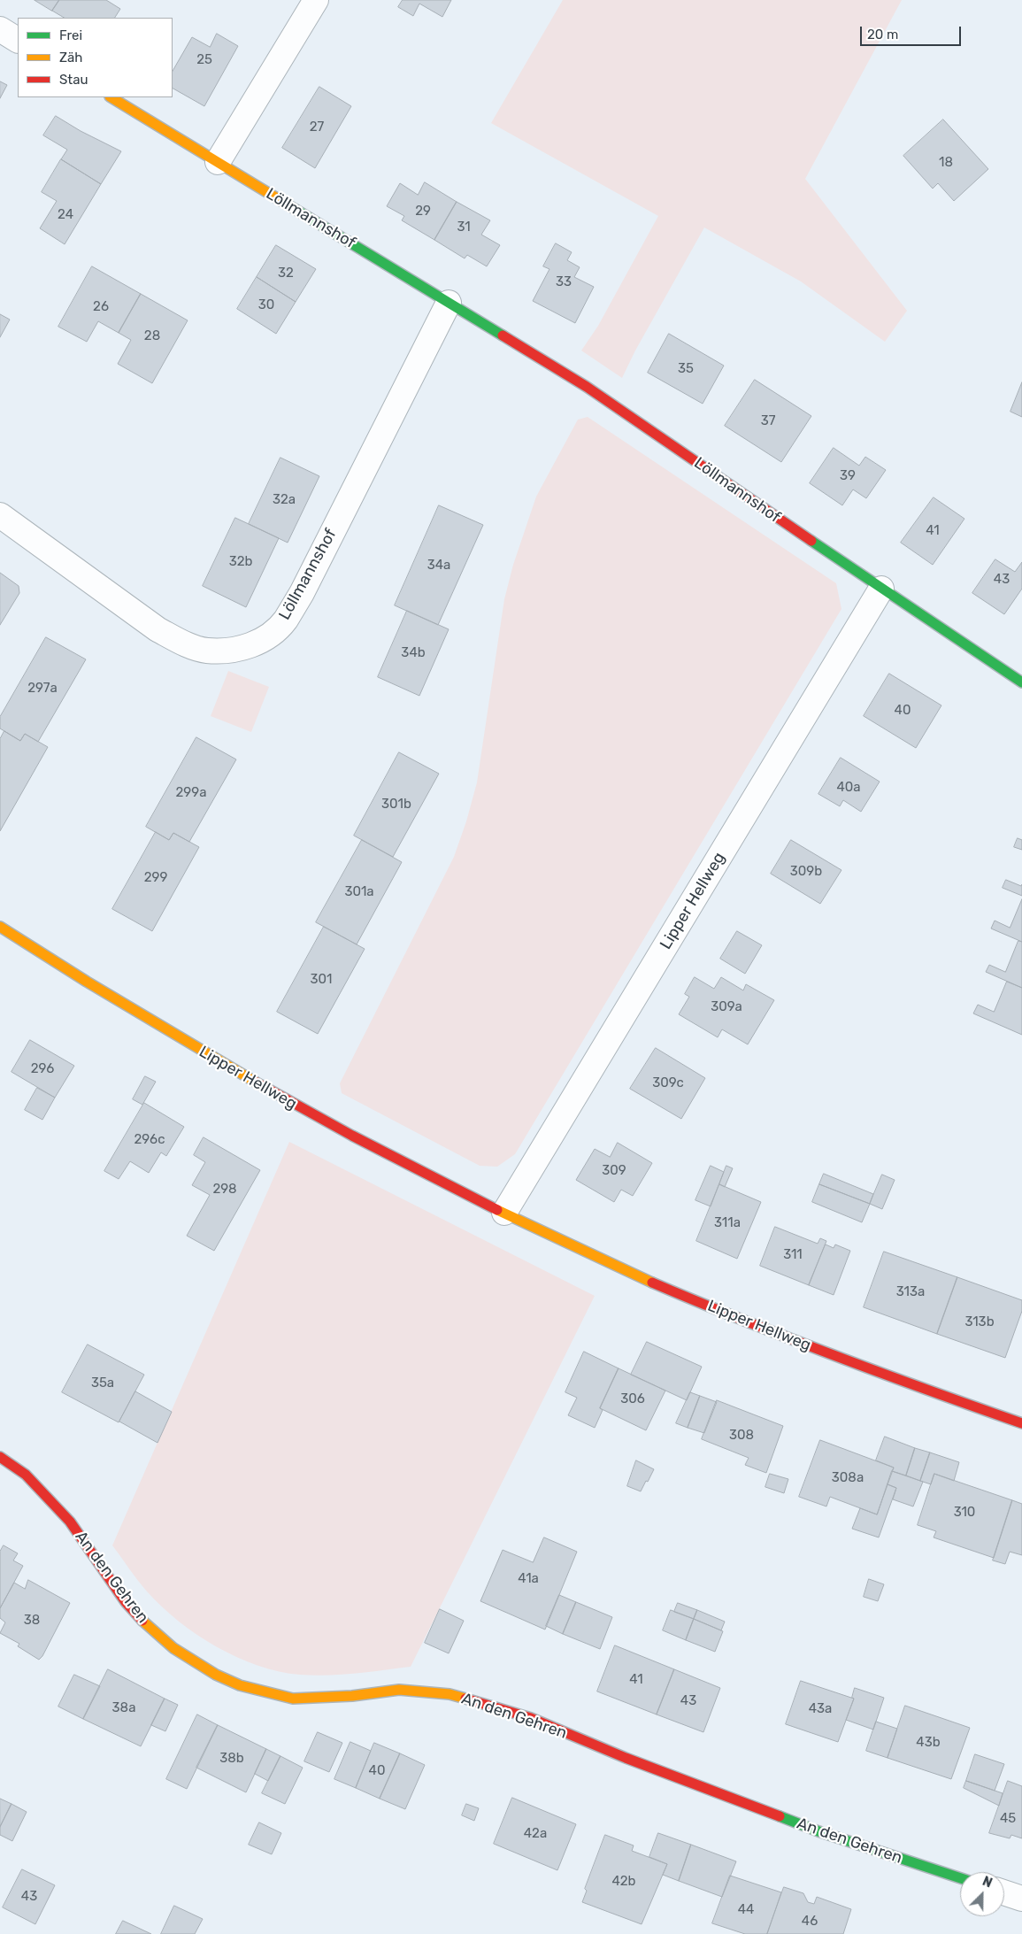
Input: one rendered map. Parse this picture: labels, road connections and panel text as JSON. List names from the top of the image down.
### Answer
{
  "streets": {
    "street": ["Löllmannshof", "Lipper Hellweg", "An den Gehren"]
  },
  "crossings": [
    ["Löllmannshof", "Lipper Hellweg"]
  ],
  "house_numbers": [
    "25",
    "27",
    "18",
    "29",
    "24",
    "31",
    "32",
    "33",
    "30",
    "26",
    "28",
    "35",
    "37",
    "39",
    "32a",
    "41",
    "32b",
    "34a",
    "43",
    "34b",
    "297a",
    "40",
    "40a",
    "299a",
    "301b",
    "309b",
    "299",
    "301a",
    "301",
    "309a",
    "296",
    "309c",
    "296c",
    "309",
    "298",
    "311a",
    "311",
    "313a",
    "313b",
    "35a",
    "306",
    "308",
    "308a",
    "310",
    "41a",
    "38",
    "41",
    "43",
    "38a",
    "43a",
    "43b",
    "38b",
    "40",
    "45",
    "42a",
    "42b",
    "43",
    "44",
    "46"
  ],
  "legend": ["Frei", "Zäh", "Stau"],
  "scale_bar": "20 m",
  "north": "top right"
}
